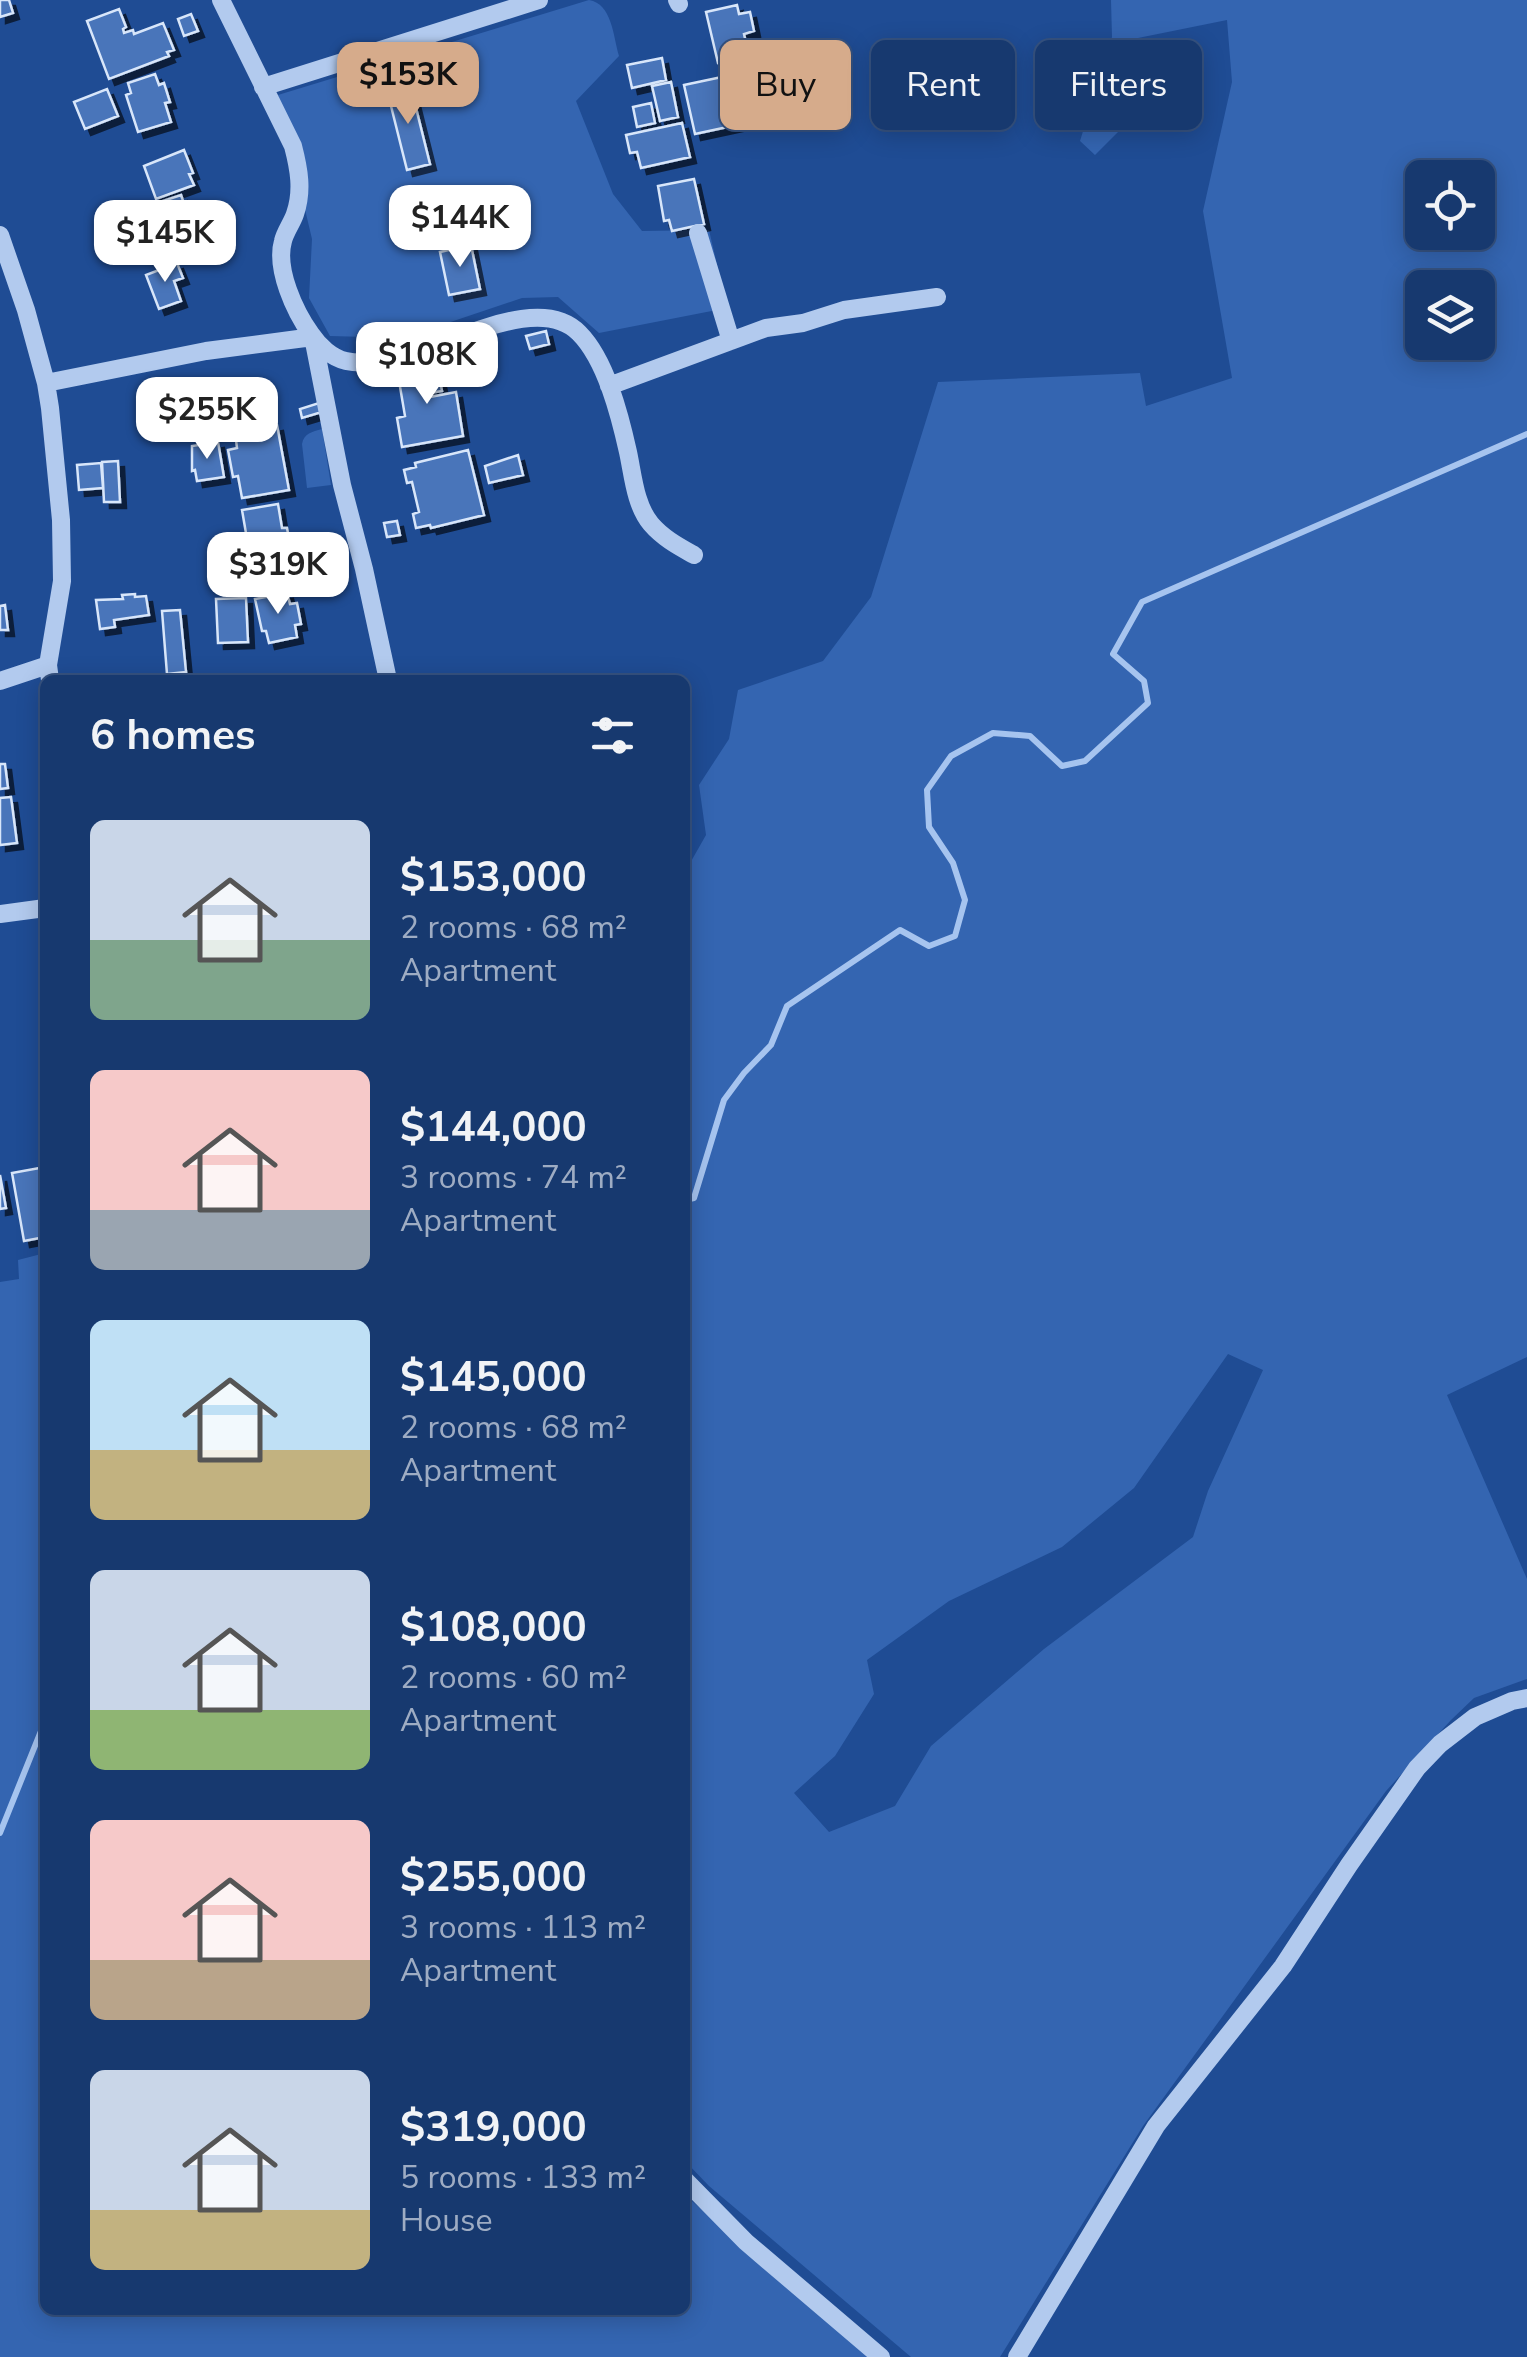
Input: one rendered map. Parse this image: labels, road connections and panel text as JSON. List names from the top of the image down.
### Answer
{
  "page": {
    "chip": ["Buy", "Rent", "Filters"],
    "price": [
      "$153K",
      "$144K",
      "$145K",
      "$108K",
      "$255K",
      "$319K"
    ],
    "heading": "6 homes",
    "list": [
      {
        "name": "$153,000",
        "note": "2 rooms · 68 m² · Apartment"
      },
      {
        "name": "$144,000",
        "note": "3 rooms · 74 m² · Apartment"
      },
      {
        "name": "$145,000",
        "note": "2 rooms · 68 m² · Apartment"
      },
      {
        "name": "$108,000",
        "note": "2 rooms · 60 m² · Apartment"
      },
      {
        "name": "$255,000",
        "note": "3 rooms · 113 m² · Apartment"
      },
      {
        "name": "$319,000",
        "note": "5 rooms · 133 m² · House"
      }
    ]
  }
}
